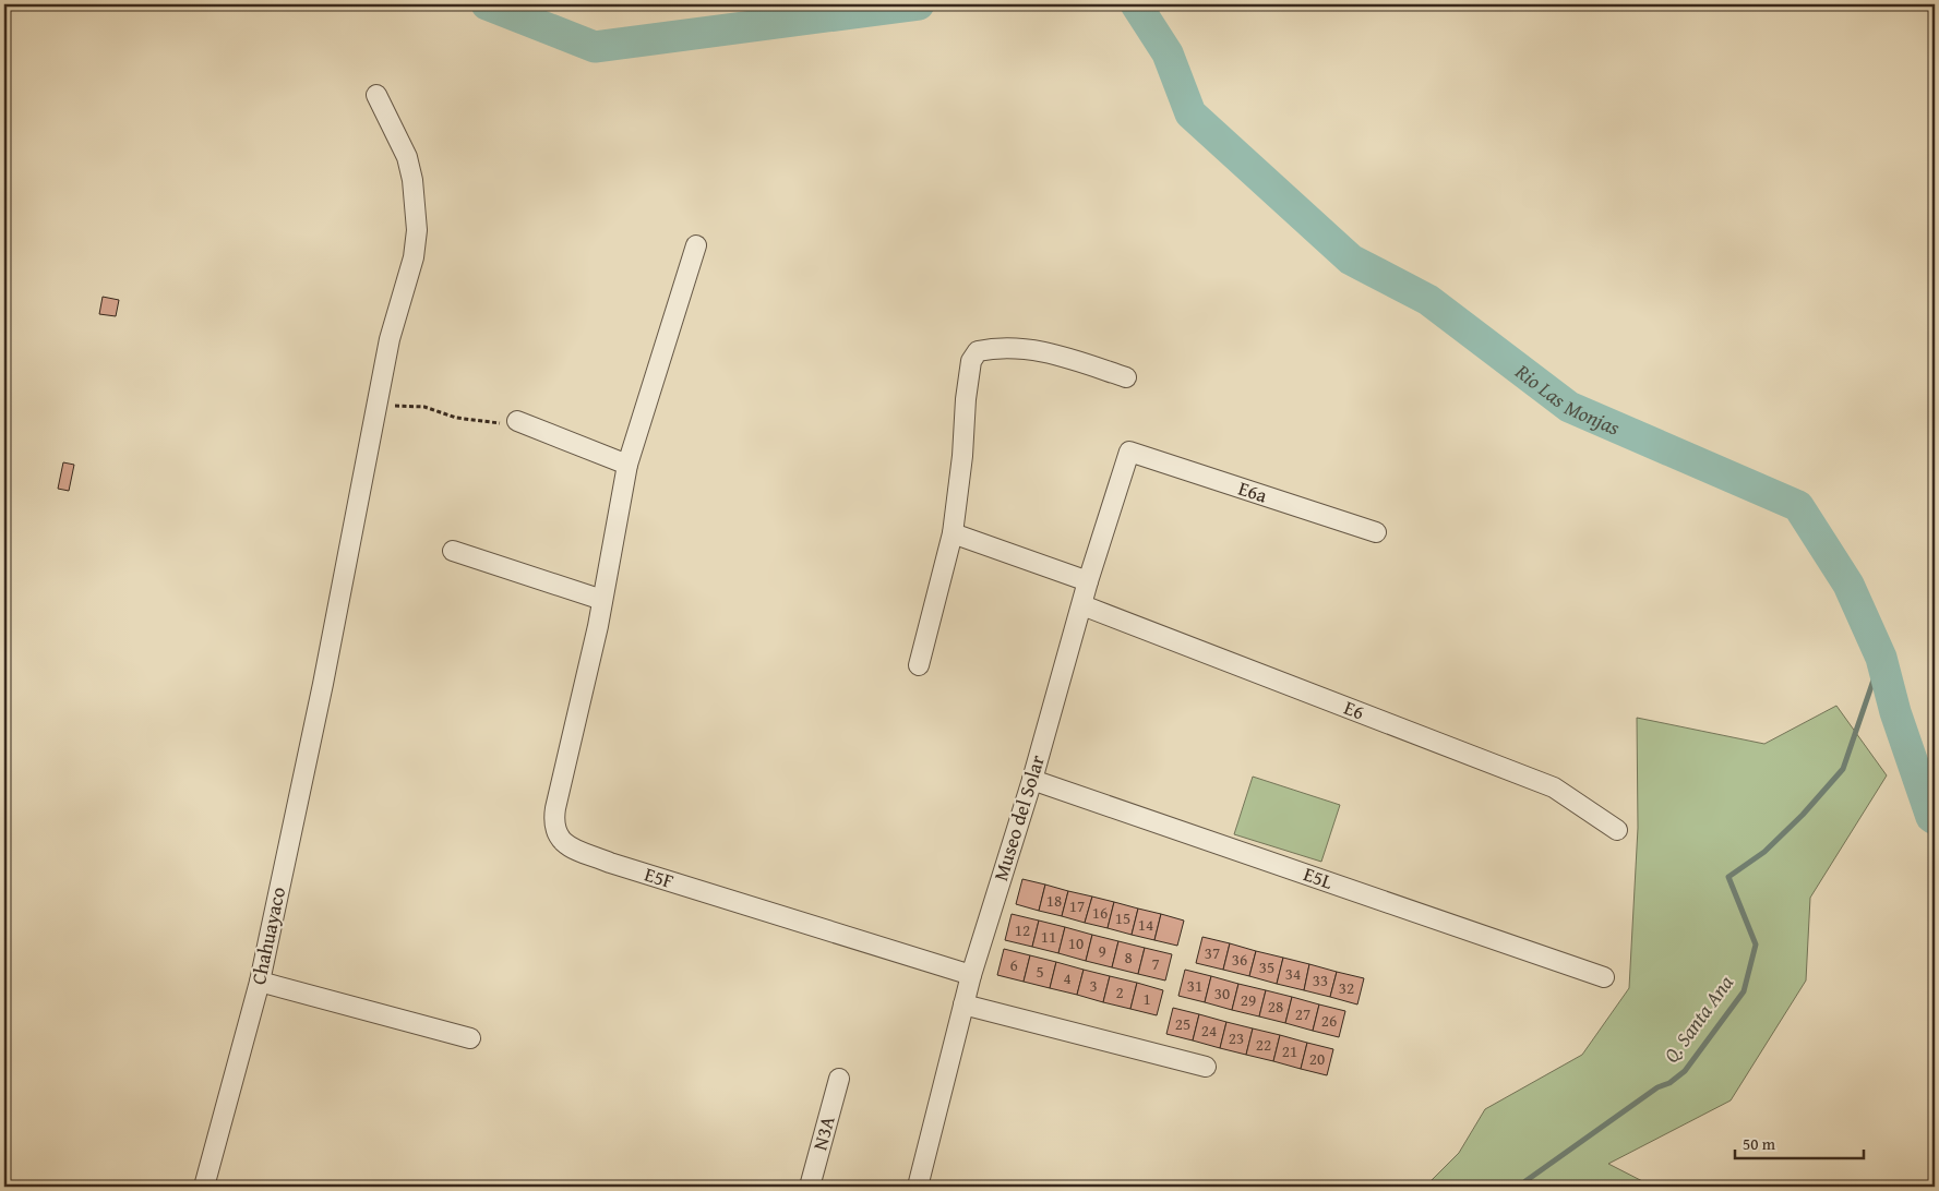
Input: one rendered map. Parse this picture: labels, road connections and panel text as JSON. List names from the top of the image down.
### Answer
{
  "streets": {
    "street": [
      "E6a",
      "E6",
      "Museo del Solar",
      "E5F",
      "E5L",
      "Chahuayaco",
      "N3A"
    ]
  },
  "crossings": [
    ["E6a", "Museo del Solar"],
    ["E6", "Museo del Solar"],
    ["Museo del Solar", "E5F"],
    ["Museo del Solar", "E5L"]
  ],
  "water": ["Rio Las Monjas", "Q. Santa Ana"],
  "house_numbers": [
    "18",
    "17",
    "16",
    "15",
    "14",
    "12",
    "11",
    "10",
    "9",
    "37",
    "8",
    "36",
    "7",
    "6",
    "35",
    "5",
    "34",
    "4",
    "33",
    "3",
    "31",
    "32",
    "2",
    "30",
    "1",
    "29",
    "28",
    "27",
    "26",
    "25",
    "24",
    "23",
    "22",
    "21",
    "20"
  ],
  "scale_bar": "50 m"
}
